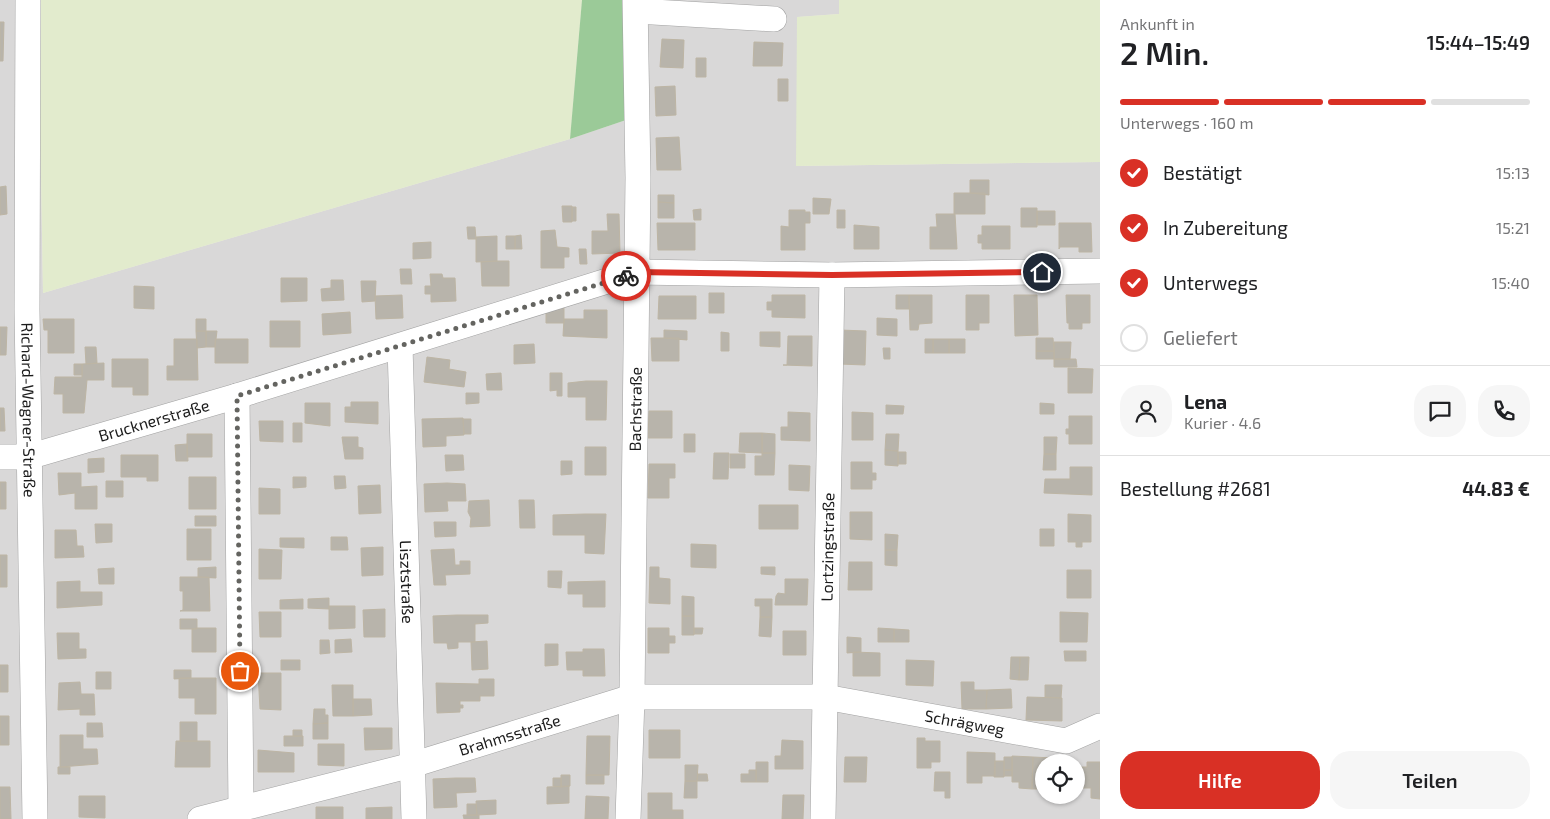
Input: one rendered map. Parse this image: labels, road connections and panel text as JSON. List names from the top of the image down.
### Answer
{
  "streets": {
    "street": [
      "Richard-Wagner-Straße",
      "Bachstraße",
      "Brucknerstraße",
      "Lortzingstraße",
      "Lisztstraße",
      "Schrägweg",
      "Brahmsstraße"
    ]
  },
  "crossings": [
    ["Richard-Wagner-Straße", "Brucknerstraße"],
    ["Bachstraße", "Brucknerstraße"],
    ["Bachstraße", "Brahmsstraße"],
    ["Brucknerstraße", "Lortzingstraße"],
    ["Brucknerstraße", "Lisztstraße"],
    ["Lortzingstraße", "Schrägweg"],
    ["Lortzingstraße", "Brahmsstraße"],
    ["Lisztstraße", "Brahmsstraße"],
    ["Schrägweg", "Brahmsstraße"]
  ],
  "page": {
    "heading": ["2 Min.", "Ankunft in", "15:44–15:49"],
    "panel": [
      "Lena",
      "Kurier · 4.6",
      "Bestellung #2681",
      "44.83 €"
    ],
    "bar": "Unterwegs · 160 m",
    "list": [
      ["Bestätigt", "15:13"],
      ["In Zubereitung", "15:21"],
      ["Unterwegs", "15:40"],
      "Geliefert"
    ],
    "buttons": ["Hilfe", "Teilen"]
  }
}
